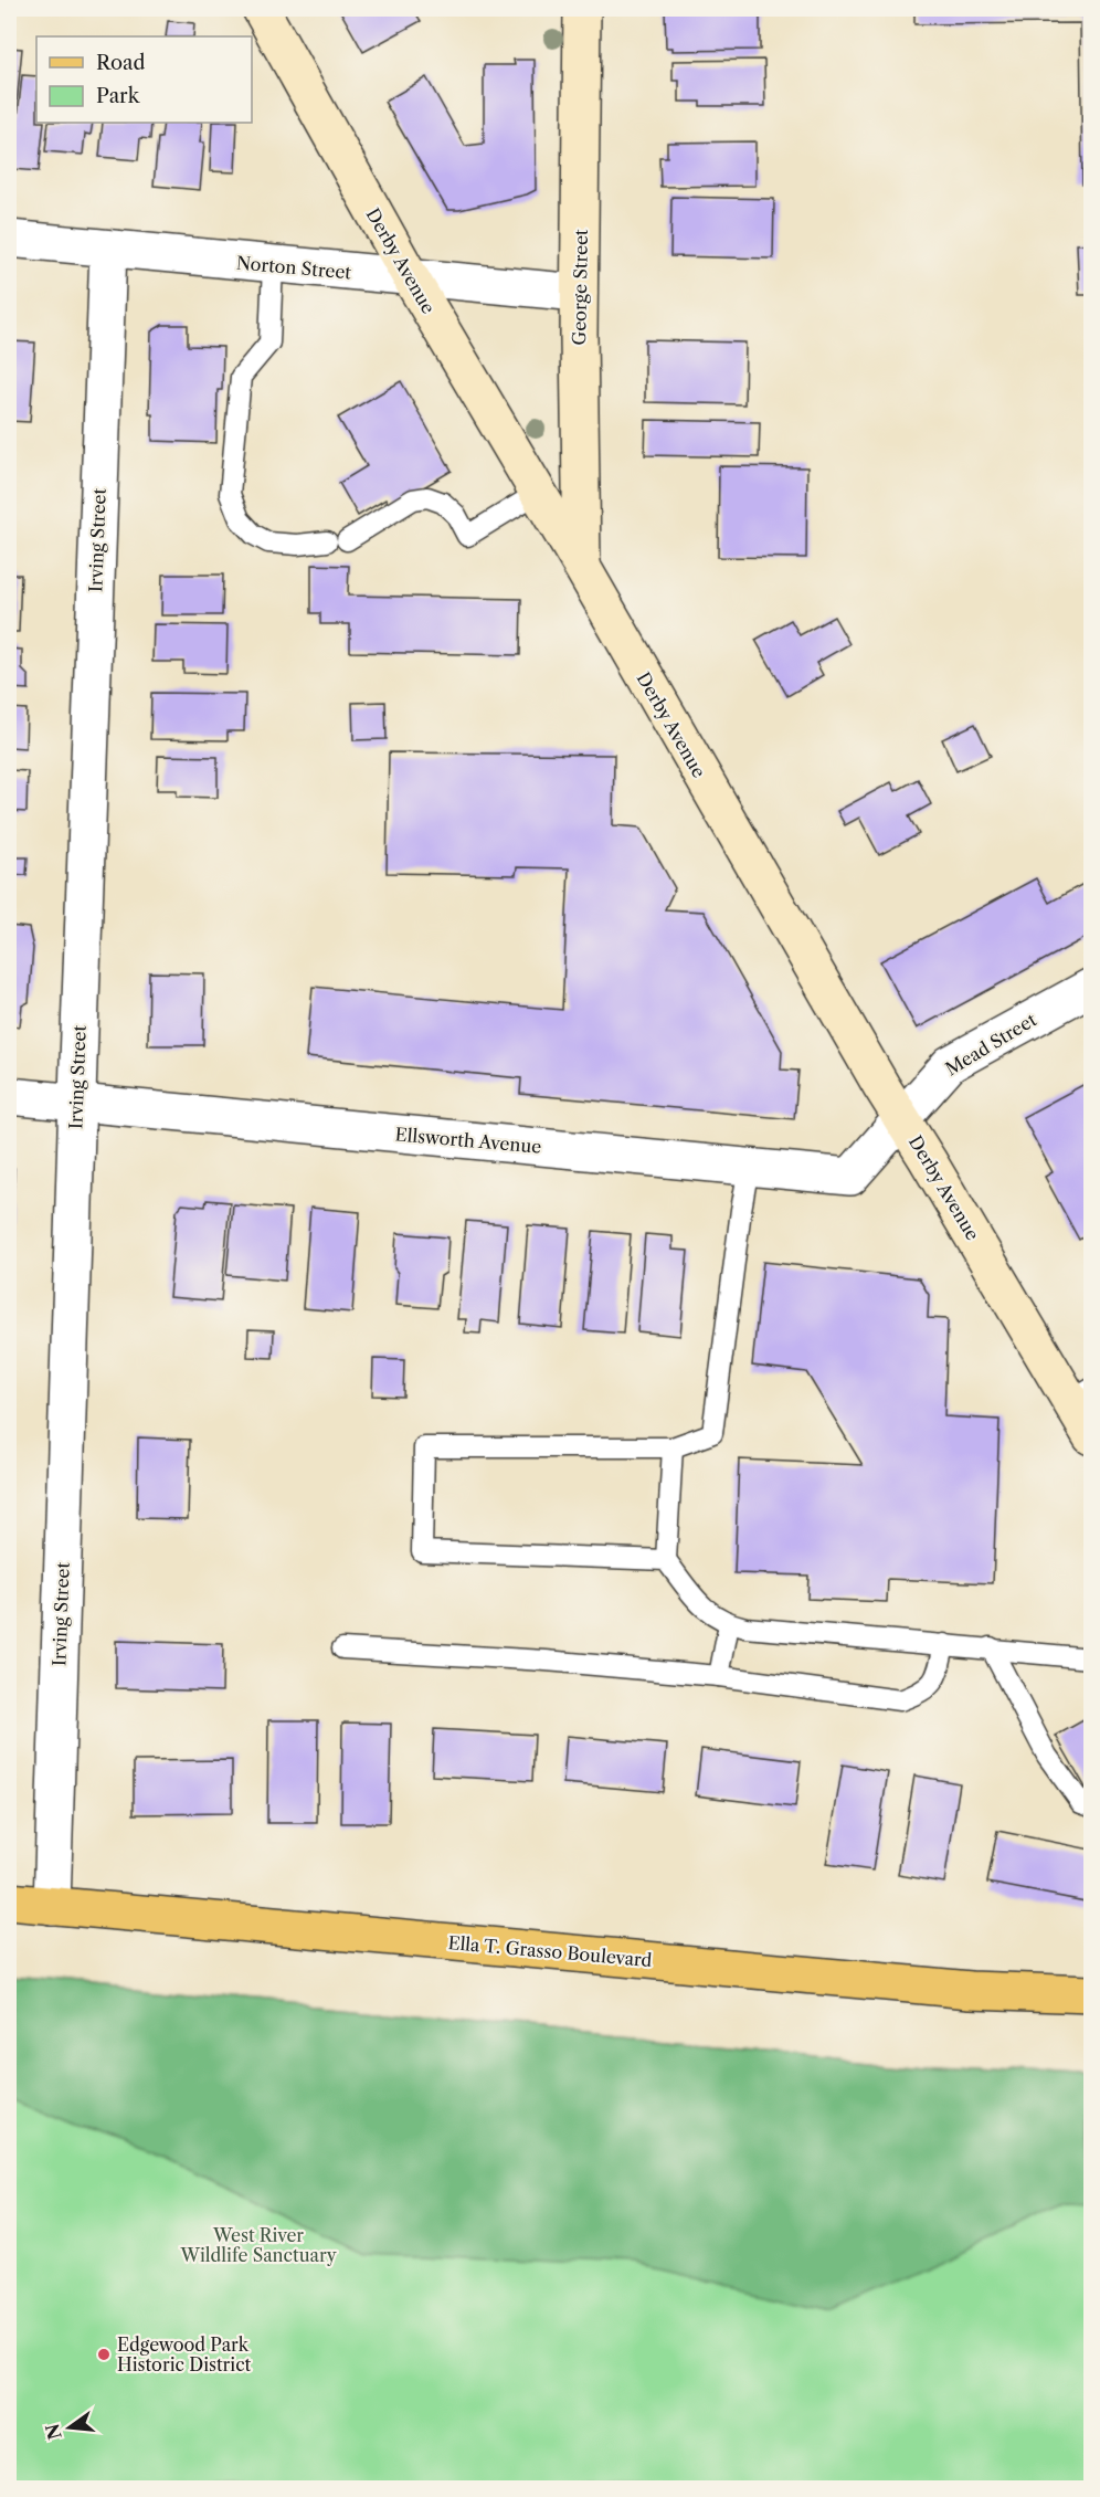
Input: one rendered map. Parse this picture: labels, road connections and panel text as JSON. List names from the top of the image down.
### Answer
{
  "streets": {
    "main road": ["Derby Avenue", "George Street", "Ella T. Grasso Boulevard"],
    "street": [
      "Norton Street",
      "Irving Street",
      "Mead Street",
      "Ellsworth Avenue"
    ]
  },
  "crossings": [
    ["Derby Avenue", "Norton Street"],
    ["Derby Avenue", "George Street"],
    ["Derby Avenue", "Mead Street"],
    ["Derby Avenue", "Ellsworth Avenue"],
    ["Norton Street", "George Street"],
    ["Norton Street", "Irving Street"],
    ["Irving Street", "Ellsworth Avenue"],
    ["Irving Street", "Ella T. Grasso Boulevard"],
    ["Mead Street", "Ellsworth Avenue"]
  ],
  "parks": ["West River Wildlife Sanctuary"],
  "places": ["Edgewood Park Historic District"],
  "legend": ["Road", "Park"],
  "north": "left"
}
